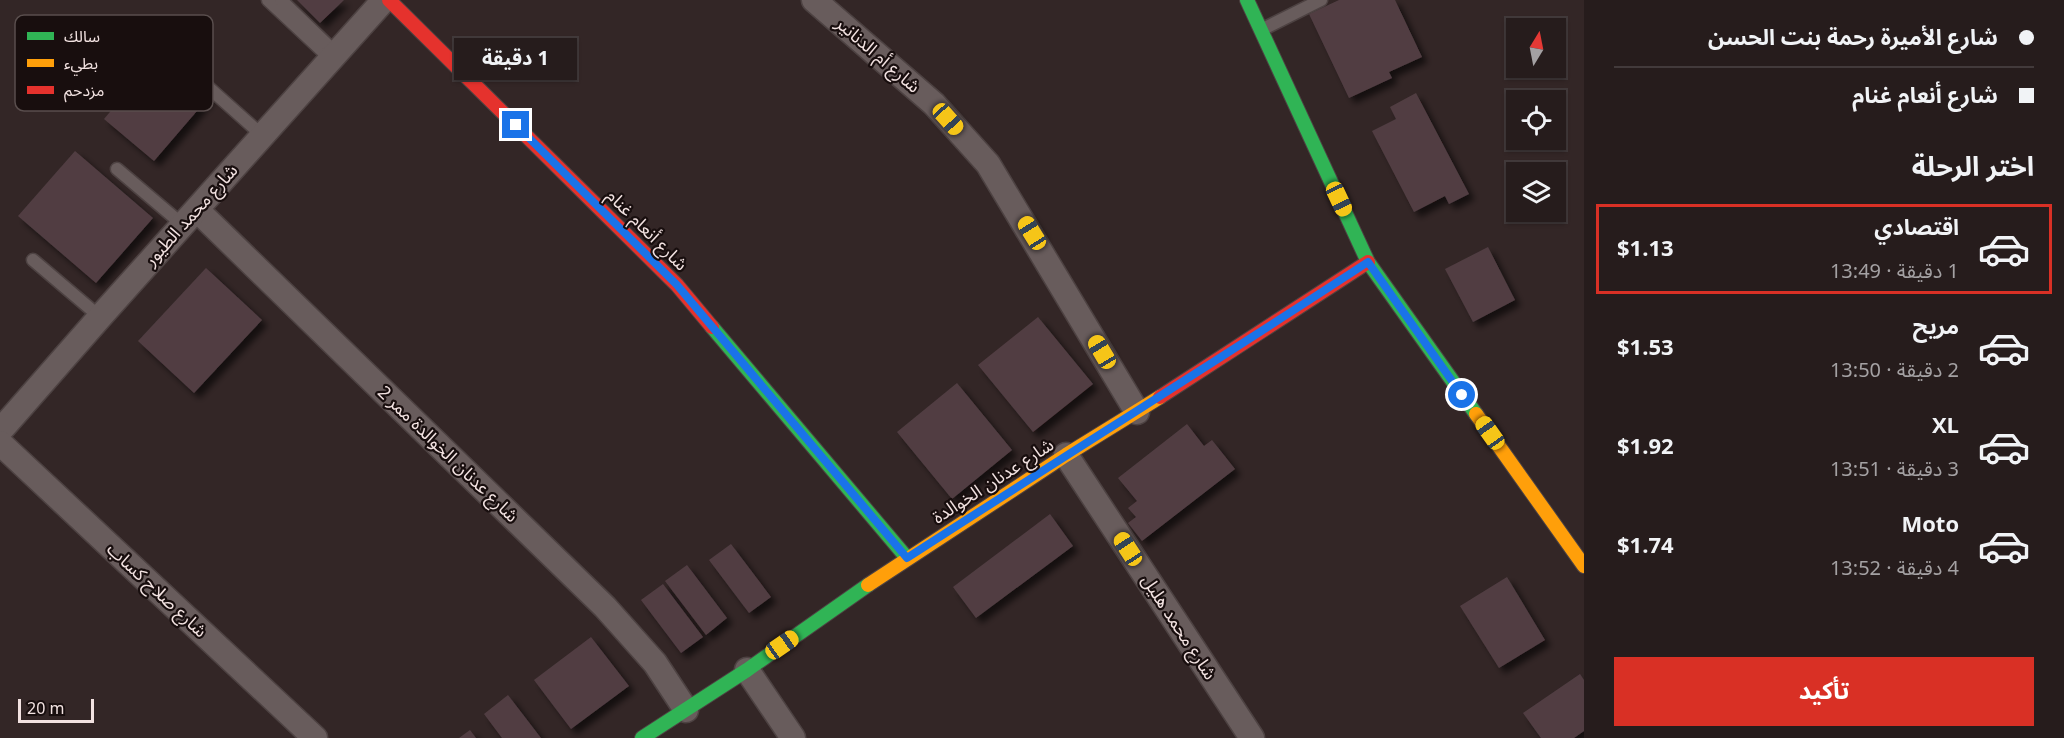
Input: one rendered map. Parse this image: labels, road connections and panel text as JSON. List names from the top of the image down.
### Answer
{
  "streets": {
    "street": [
      "شارع أم الدنانير",
      "شارع محمد الطيور",
      "شارع أنعام غنام",
      "شارع عدنان الخوالدة ممر 2",
      "شارع عدنان الخوالدة",
      "شارع صلاح كساب",
      "شارع محمد هليل"
    ]
  },
  "crossings": [
    ["شارع أم الدنانير", "شارع عدنان الخوالدة"],
    ["شارع محمد الطيور", "شارع عدنان الخوالدة ممر 2"],
    ["شارع أنعام غنام", "شارع عدنان الخوالدة"],
    ["شارع عدنان الخوالدة ممر 2", "شارع عدنان الخوالدة"],
    ["شارع عدنان الخوالدة", "شارع محمد هليل"]
  ],
  "legend": ["سالك", "بطيء", "مزدحم"],
  "scale_bar": "20 m",
  "north": "top",
  "page": {
    "banner": ["شارع الأميرة رحمة بنت الحسن", "شارع أنعام غنام"],
    "bubble": "1 دقيقة",
    "heading": "اختر الرحلة",
    "list": [
      {
        "name": "اقتصادي",
        "note": "1 دقيقة · 13:49",
        "value": "$1.13"
      },
      {
        "name": "مريح",
        "note": "2 دقيقة · 13:50",
        "value": "$1.53"
      },
      {
        "name": "XL",
        "note": "3 دقيقة · 13:51",
        "value": "$1.92"
      },
      {
        "name": "Moto",
        "note": "4 دقيقة · 13:52",
        "value": "$1.74"
      }
    ],
    "buttons": "تأكيد",
    "scale": "20 m"
  }
}
